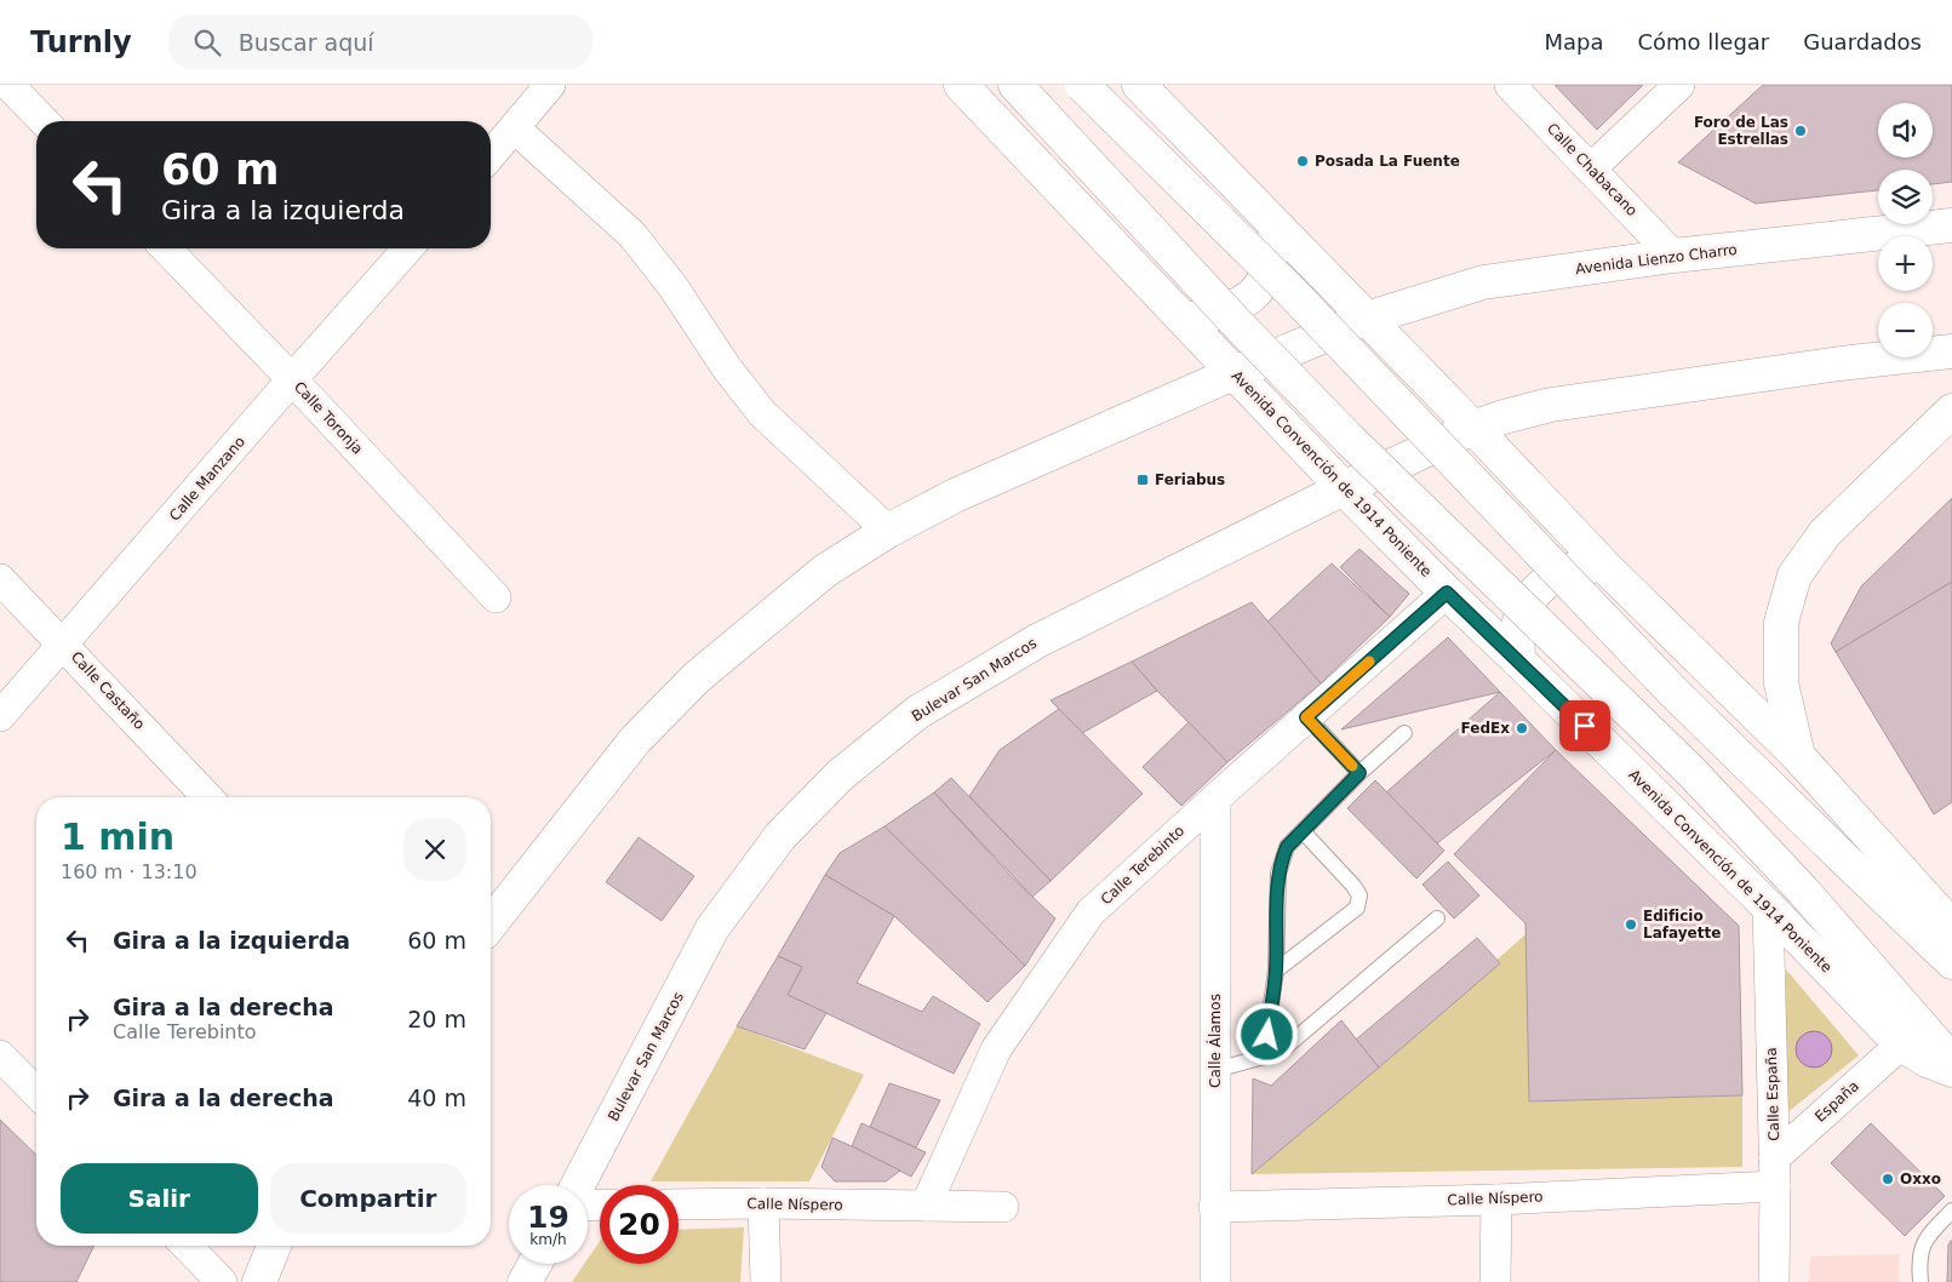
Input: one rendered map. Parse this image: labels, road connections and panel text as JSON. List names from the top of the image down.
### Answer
{
  "streets": {
    "street": [
      "Calle Chabacano",
      "Avenida Lienzo Charro",
      "Calle Toronja",
      "Avenida Convención de 1914 Poniente",
      "Calle Manzano",
      "Bulevar San Marcos",
      "Calle Castaño",
      "Calle Terebinto",
      "Calle Álamos",
      "Calle España",
      "España",
      "Calle Níspero"
    ]
  },
  "crossings": [
    ["Calle Chabacano", "Avenida Lienzo Charro"],
    ["Calle Toronja", "Calle Manzano"],
    ["Avenida Convención de 1914 Poniente", "Bulevar San Marcos"],
    ["Avenida Convención de 1914 Poniente", "Calle Terebinto"],
    ["Avenida Convención de 1914 Poniente", "Calle España"],
    ["Avenida Convención de 1914 Poniente", "España"],
    ["Calle Manzano", "Calle Castaño"],
    ["Calle Terebinto", "Calle Álamos"],
    ["Calle Terebinto", "Calle Níspero"],
    ["Calle Álamos", "Calle Níspero"],
    ["Calle España", "España"],
    ["Calle España", "Calle Níspero"],
    ["España", "Calle Níspero"]
  ],
  "places": {
    "other": [
      "Foro de Las Estrellas",
      "Posada La Fuente",
      "FedEx",
      "Edificio Lafayette",
      "Oxxo"
    ],
    "transit": ["Feriabus"]
  },
  "page": {
    "header": "Turnly",
    "search": "Buscar aquí",
    "nav": ["Mapa", "Cómo llegar", "Guardados"],
    "map_buttons": ["+", "−"],
    "turn": ["60 m", "Gira a la izquierda"],
    "heading": ["1 min", "160 m · 13:10"],
    "list": [
      {
        "name": "Gira a la izquierda",
        "value": "60 m"
      },
      {
        "name": "Gira a la derecha",
        "note": "Calle Terebinto",
        "value": "20 m"
      },
      {
        "name": "Gira a la derecha",
        "value": "40 m"
      }
    ],
    "buttons": ["Salir", "Compartir"],
    "speed": "19 km/h",
    "limit": "20"
  }
}
